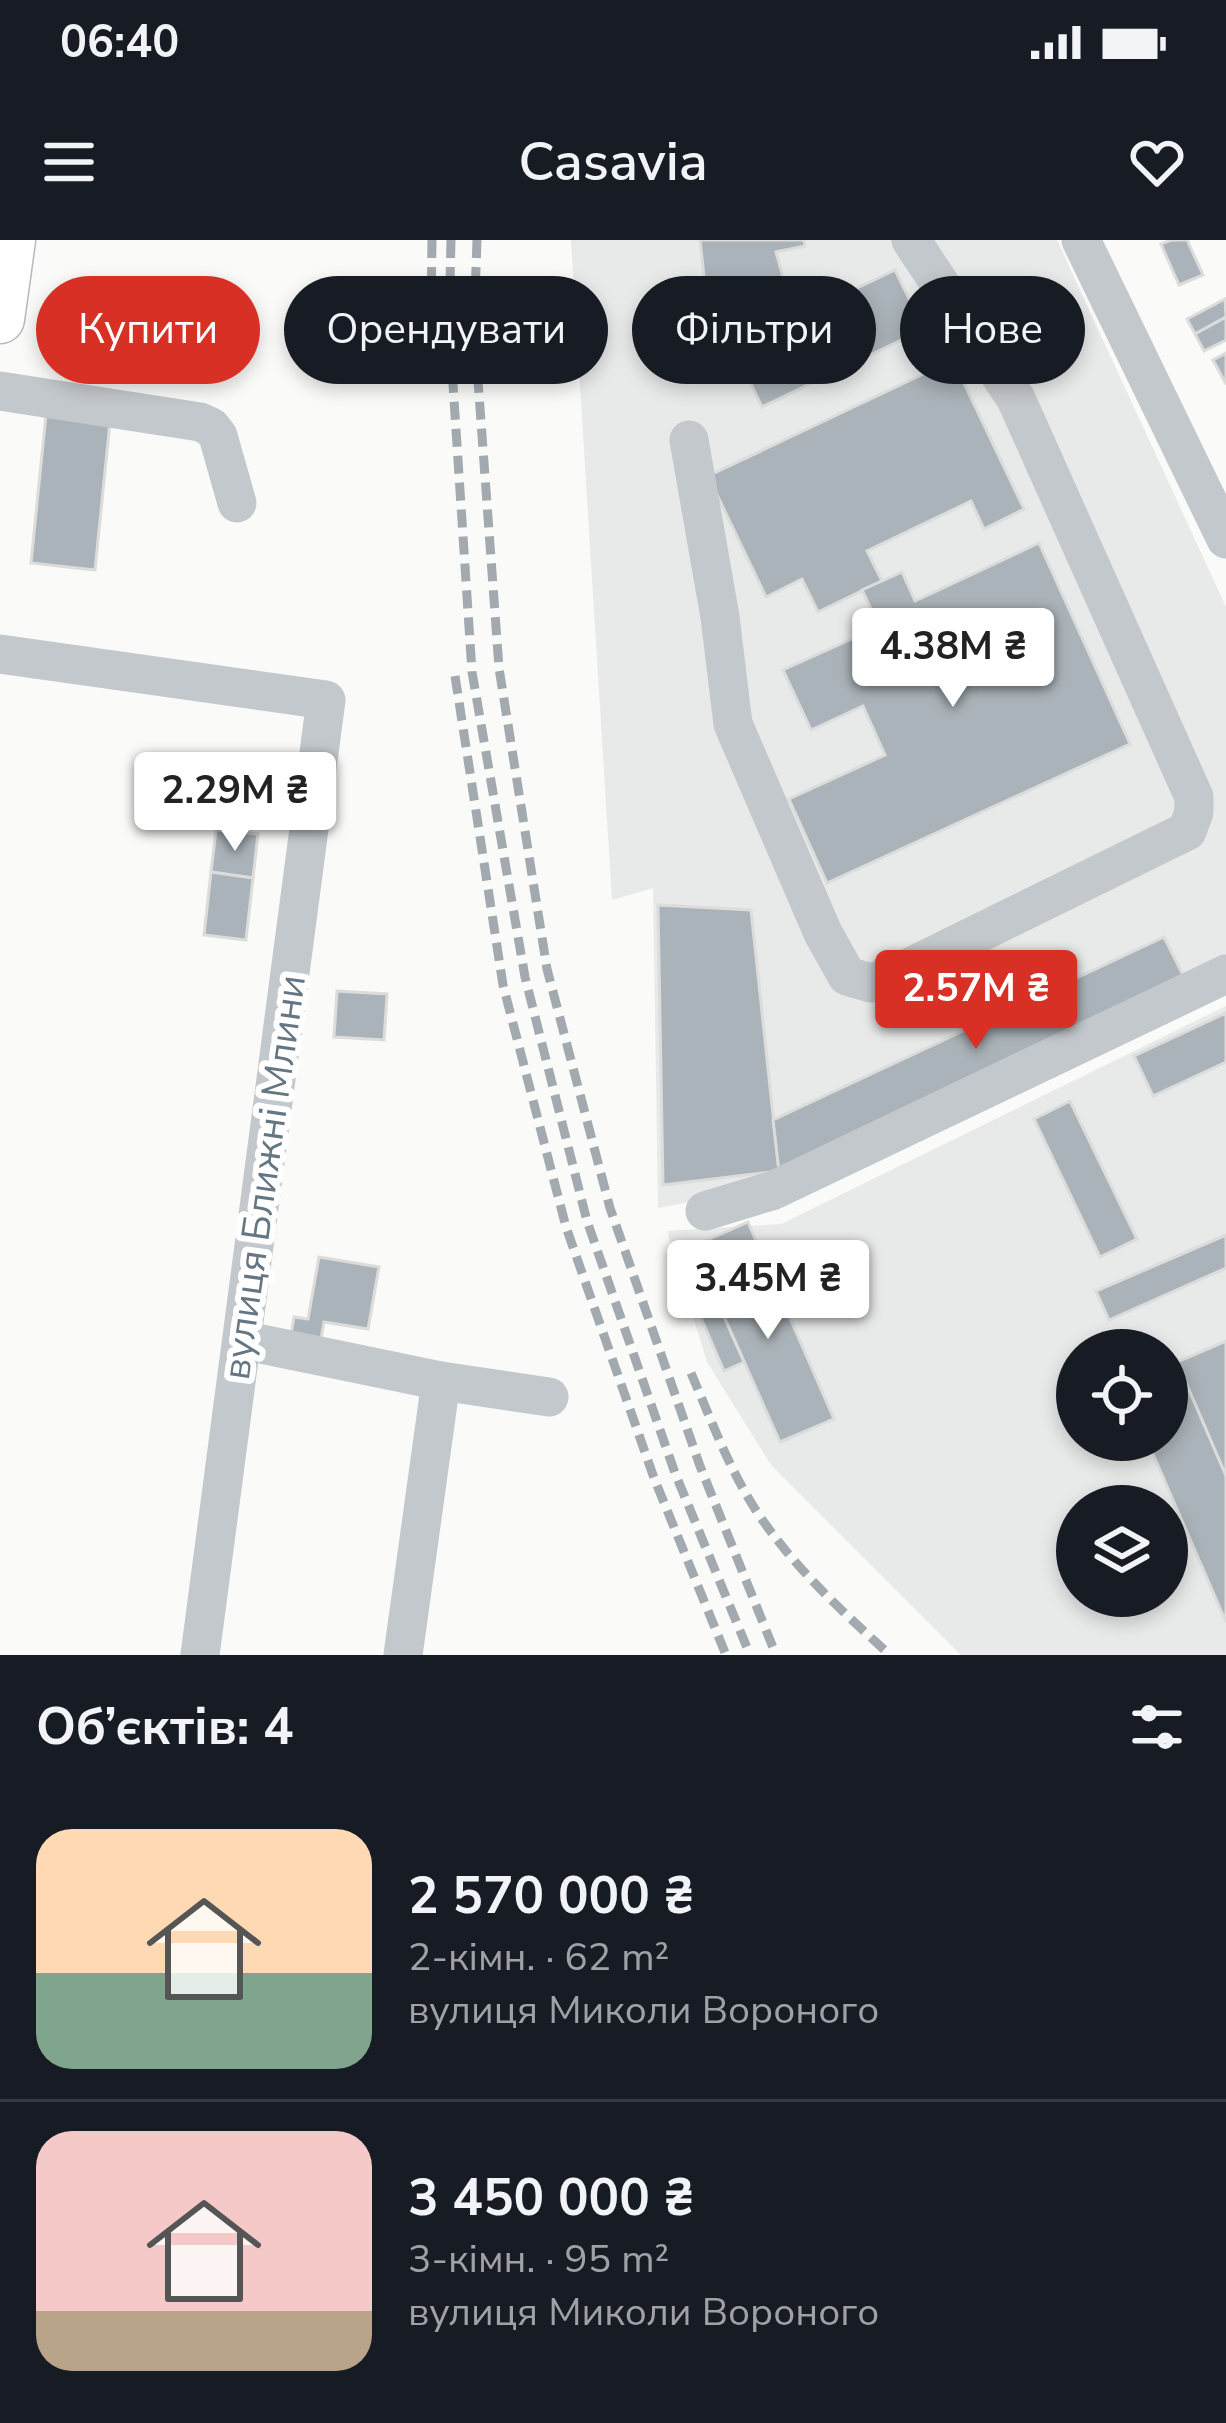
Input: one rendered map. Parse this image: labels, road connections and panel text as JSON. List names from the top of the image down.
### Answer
{
  "streets": {
    "street": ["вулиця Ближні Млини"]
  },
  "page": {
    "status": "06:40",
    "header": "Casavia",
    "chip": [
      "Купити",
      "Орендувати",
      "Фільтри",
      "Нове"
    ],
    "price": [
      "4.38M ₴",
      "2.29M ₴",
      "2.57M ₴",
      "3.45M ₴"
    ],
    "heading": "Об’єктів: 4",
    "list": [
      {
        "name": "2 570 000 ₴",
        "note": "2-кімн. · 62 m² · вулиця Миколи Вороного"
      },
      {
        "name": "3 450 000 ₴",
        "note": "3-кімн. · 95 m² · вулиця Миколи Вороного"
      }
    ]
  }
}
